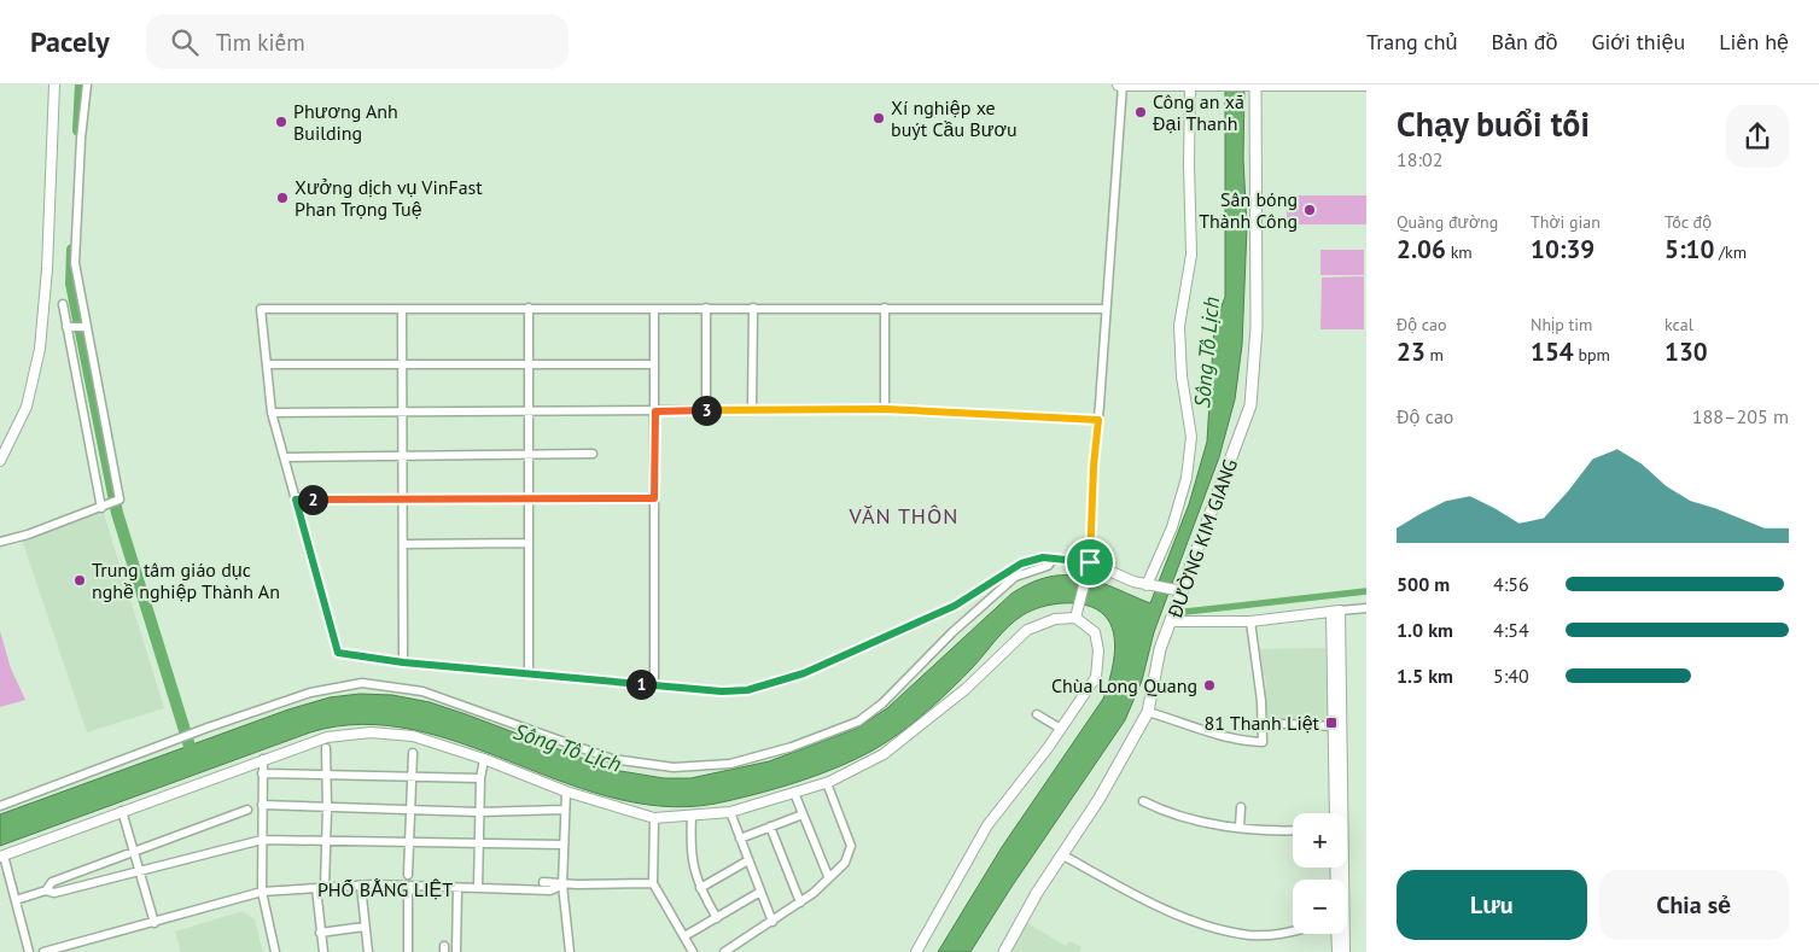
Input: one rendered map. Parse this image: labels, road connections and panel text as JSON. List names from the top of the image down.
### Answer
{
  "streets": {
    "main road": ["ĐƯỜNG KIM GIANG"],
    "street": ["PHỐ BẰNG LIỆT"]
  },
  "districts": ["VĂN THÔN"],
  "water": ["Sông Tô Lịch"],
  "places": {
    "other": [
      "Công an xã Đại Thanh",
      "Xí nghiệp xe buýt Cầu Bươu",
      "Phương Anh Building",
      "Xưởng dịch vụ VinFast Phan Trọng Tuệ",
      "Sân bóng Thành Công",
      "Trung tâm giáo dục nghề nghiệp Thành An",
      "Chùa Long Quang"
    ],
    "transit": ["81 Thanh Liệt"]
  },
  "page": {
    "header": "Pacely",
    "search": "Tìm kiếm",
    "nav": [
      "Trang chủ",
      "Bản đồ",
      "Giới thiệu",
      "Liên hệ"
    ],
    "heading": ["Chạy buổi tối", "18:02"],
    "stats": [
      ["Quãng đường", "2.06 km"],
      ["Thời gian", "10:39"],
      ["Tốc độ", "5:10 /km"],
      ["Độ cao", "23 m"],
      ["Nhịp tim", "154 bpm"],
      ["kcal", "130"]
    ],
    "chart": ["Độ cao", "188–205 m"],
    "pins": ["3", "2", "1"],
    "list": [
      {
        "name": "500 m",
        "note": "4:56"
      },
      {
        "name": "1.0 km",
        "note": "4:54"
      },
      {
        "name": "1.5 km",
        "note": "5:40"
      }
    ],
    "map_buttons": ["+", "−"],
    "buttons": ["Lưu", "Chia sẻ"]
  }
}
